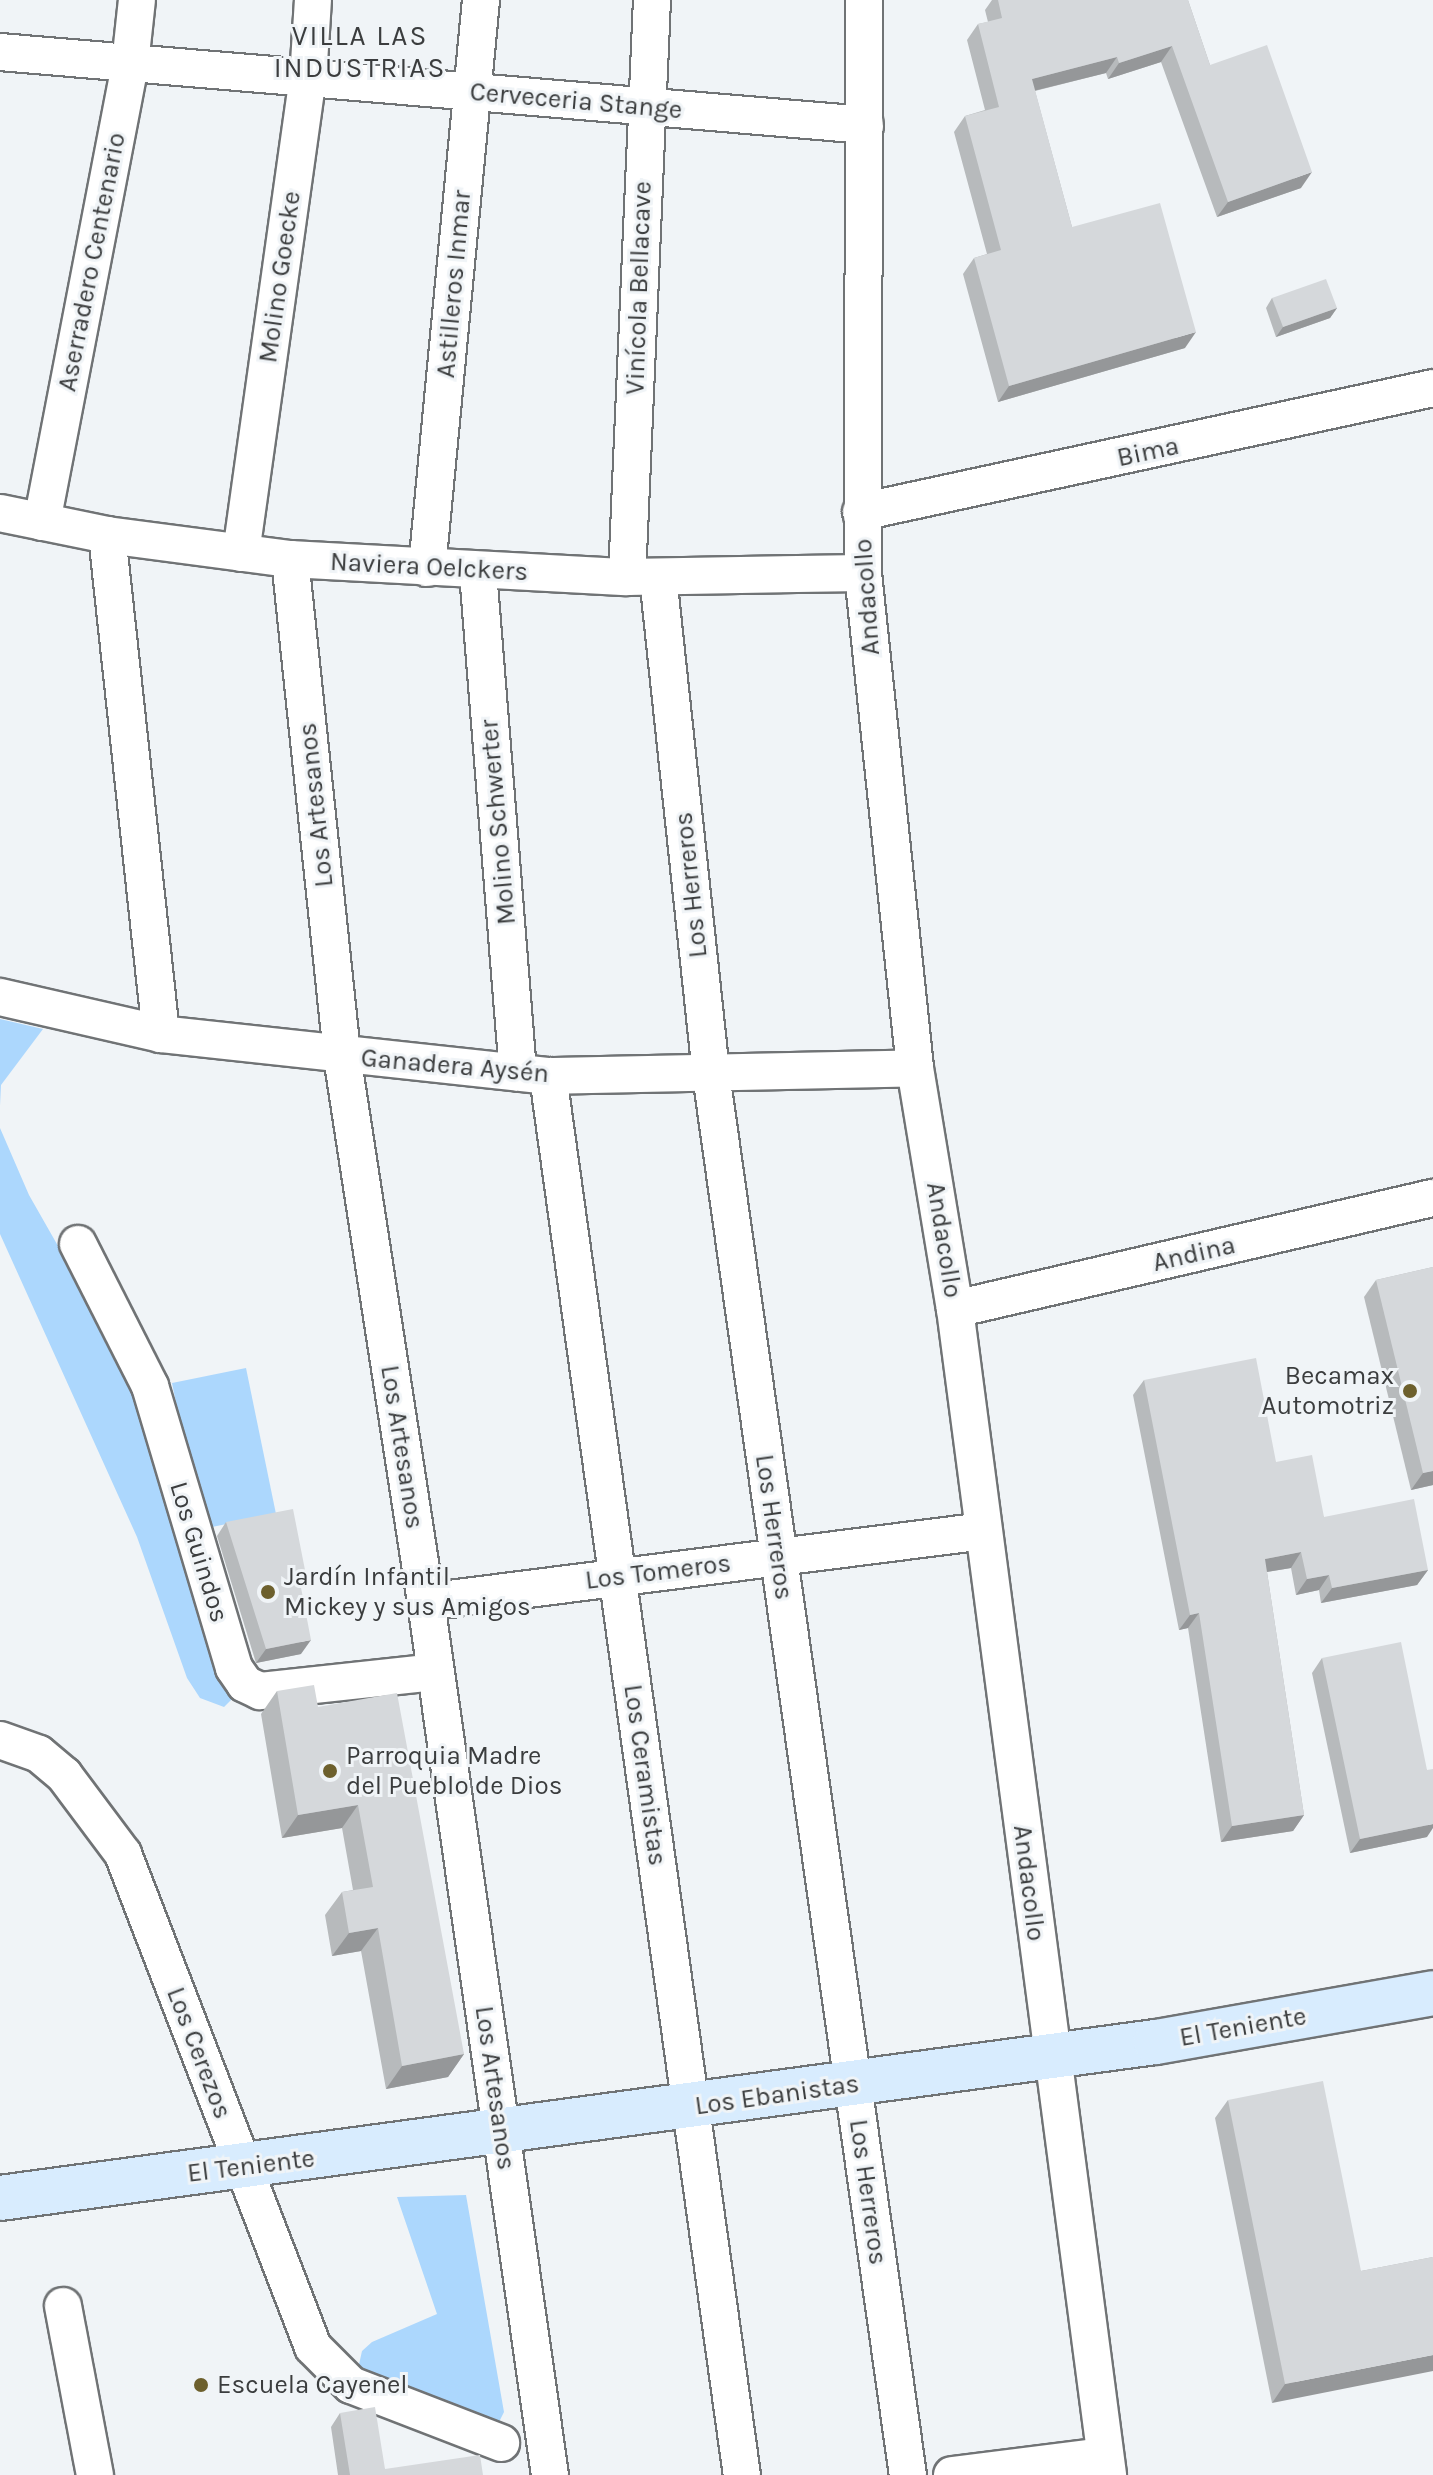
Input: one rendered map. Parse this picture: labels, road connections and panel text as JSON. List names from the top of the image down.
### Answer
{
  "streets": {
    "main road": ["El Teniente", "Los Ebanistas"],
    "street": [
      "Cerveceria Stange",
      "Aserradero Centenario",
      "Molino Goecke",
      "Astilleros Inmar",
      "Vinícola Bellacave",
      "Bima",
      "Naviera Oelckers",
      "Andacollo",
      "Los Artesanos",
      "Molino Schwerter",
      "Los Herreros",
      "Ganadera Aysén",
      "Andina",
      "Los Guindos",
      "Los Tomeros",
      "Los Ceramistas",
      "Los Cerezos"
    ]
  },
  "crossings": [
    ["Cerveceria Stange", "Aserradero Centenario"],
    ["Cerveceria Stange", "Molino Goecke"],
    ["Cerveceria Stange", "Astilleros Inmar"],
    ["Cerveceria Stange", "Vinícola Bellacave"],
    ["Cerveceria Stange", "Andacollo"],
    ["Aserradero Centenario", "Naviera Oelckers"],
    ["Molino Goecke", "Naviera Oelckers"],
    ["Astilleros Inmar", "Naviera Oelckers"],
    ["Vinícola Bellacave", "Naviera Oelckers"],
    ["Vinícola Bellacave", "Los Herreros"],
    ["Bima", "Andacollo"],
    ["Naviera Oelckers", "Andacollo"],
    ["Naviera Oelckers", "Los Artesanos"],
    ["Naviera Oelckers", "Molino Schwerter"],
    ["Naviera Oelckers", "Los Herreros"],
    ["Andacollo", "Ganadera Aysén"],
    ["Andacollo", "Andina"],
    ["Andacollo", "Los Tomeros"],
    ["Andacollo", "El Teniente"],
    ["Andacollo", "Los Ebanistas"],
    ["Los Artesanos", "Ganadera Aysén"],
    ["Los Artesanos", "Los Guindos"],
    ["Los Artesanos", "Los Tomeros"],
    ["Los Artesanos", "El Teniente"],
    ["Los Artesanos", "Los Ebanistas"],
    ["Molino Schwerter", "Ganadera Aysén"],
    ["Molino Schwerter", "Los Ceramistas"],
    ["Los Herreros", "Ganadera Aysén"],
    ["Los Herreros", "Los Tomeros"],
    ["Los Herreros", "Los Ebanistas"],
    ["Ganadera Aysén", "Los Ceramistas"],
    ["Los Tomeros", "Los Ceramistas"],
    ["Los Ceramistas", "Los Ebanistas"],
    ["El Teniente", "Los Cerezos"],
    ["El Teniente", "Los Ebanistas"]
  ],
  "districts": ["VILLA LAS INDUSTRIAS"],
  "places": [
    "Becamax Automotriz",
    "Jardín Infantil Mickey y sus Amigos",
    "Parroquia Madre del Pueblo de Dios",
    "Escuela Cayenel"
  ]
}
